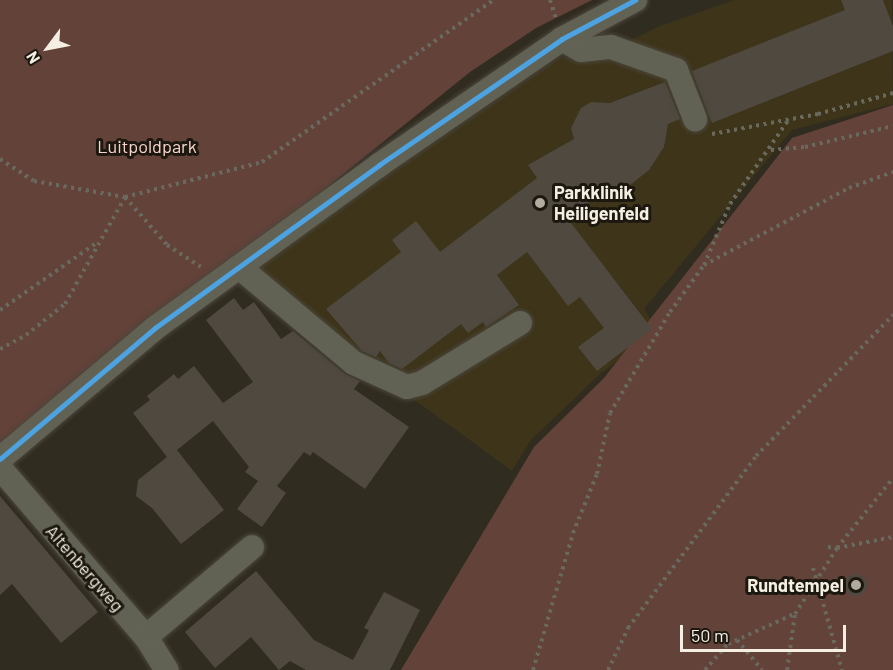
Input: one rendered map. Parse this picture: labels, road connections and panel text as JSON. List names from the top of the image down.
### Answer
{
  "streets": {
    "street": ["Altenbergweg"]
  },
  "parks": ["Luitpoldpark"],
  "places": ["Parkklinik Heiligenfeld", "Rundtempel"],
  "scale_bar": "50 m",
  "north": "bottom left"
}
